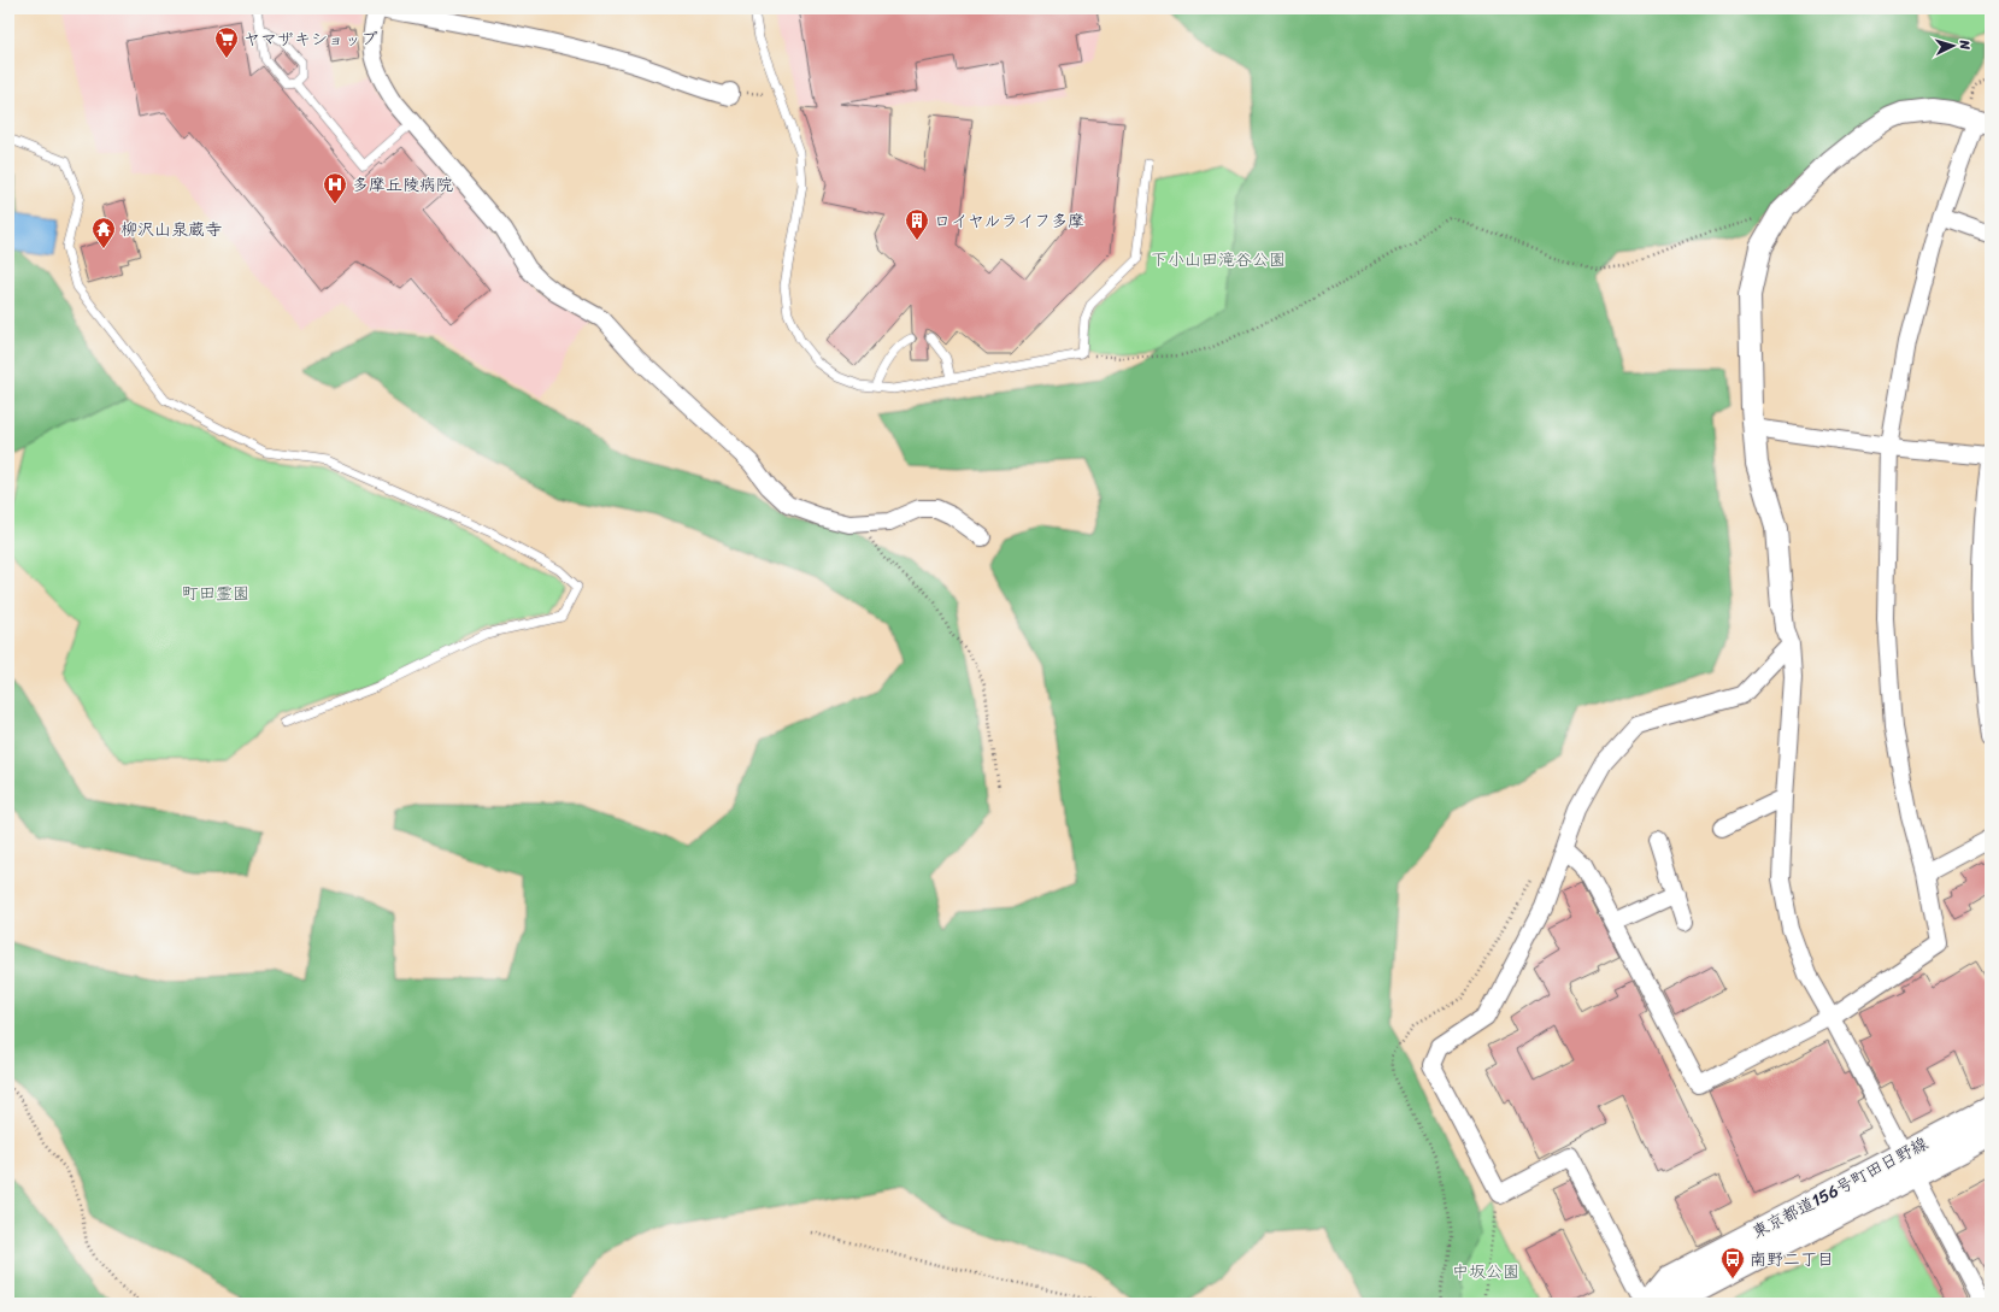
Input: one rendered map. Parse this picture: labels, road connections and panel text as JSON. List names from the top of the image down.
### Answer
{
  "streets": {
    "main road": ["東京都道156号町田日野線"]
  },
  "parks": ["下小山田滝谷公園", "町田霊園", "中坂公園"],
  "places": {
    "supermarket": ["ヤマザキショップ"],
    "hospital": ["多摩丘陵病院"],
    "building": ["ロイヤルライフ多摩"],
    "temple": ["柳沢山泉蔵寺"],
    "bus stop": ["南野二丁目"]
  },
  "north": "right"
}
